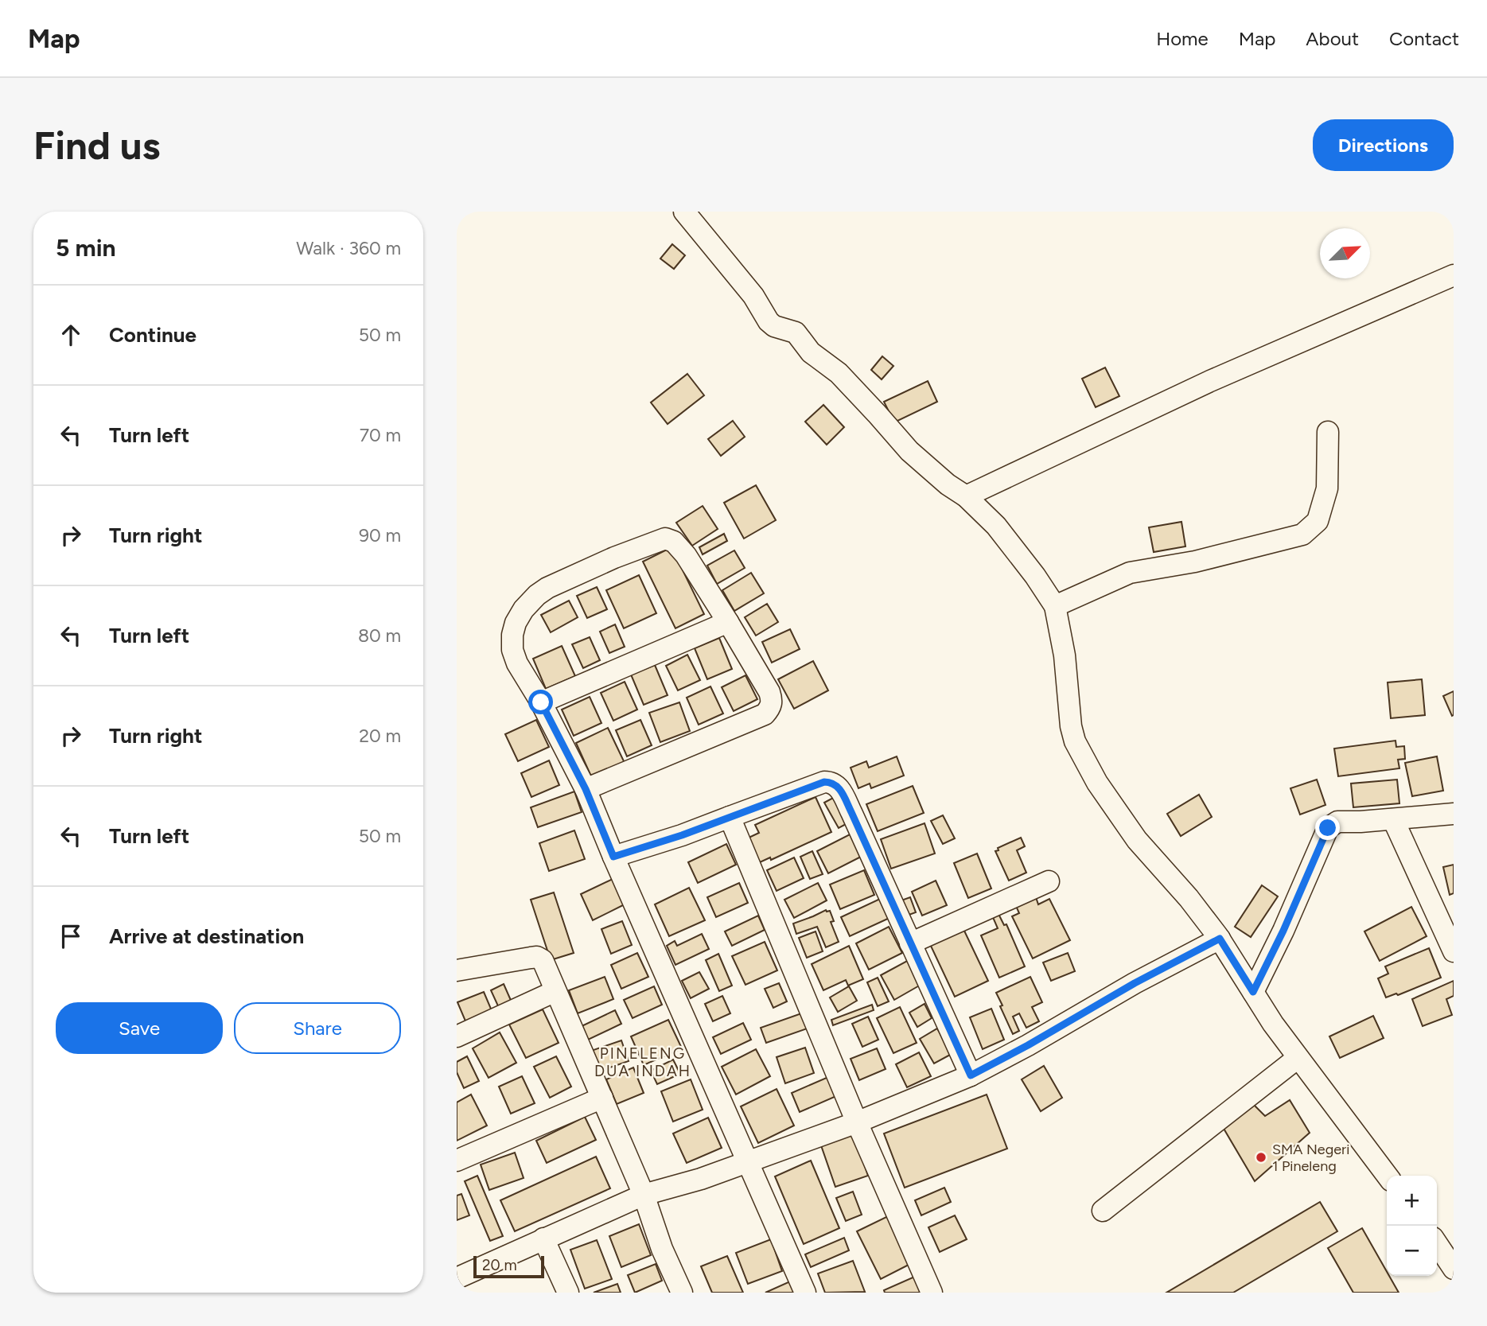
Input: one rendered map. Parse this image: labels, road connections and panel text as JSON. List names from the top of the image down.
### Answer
{
  "districts": ["PINELENG DUA INDAH"],
  "places": ["SMA Negeri 1 Pineleng"],
  "scale_bar": "20 m",
  "north": "top right",
  "page": {
    "header": "Map",
    "nav": [
      "Home",
      "Map",
      "About",
      "Contact"
    ],
    "buttons": [
      "Directions",
      ["Save", "Share"]
    ],
    "title": "Find us",
    "heading": ["5 min", "Walk · 360 m"],
    "list": [
      ["Continue", "50 m"],
      ["Turn left", "70 m"],
      ["Turn right", "90 m"],
      ["Turn left", "80 m"],
      ["Turn right", "20 m"],
      ["Turn left", "50 m"],
      "Arrive at destination"
    ],
    "map_buttons": ["+", "−"],
    "scale": "20 m"
  }
}
